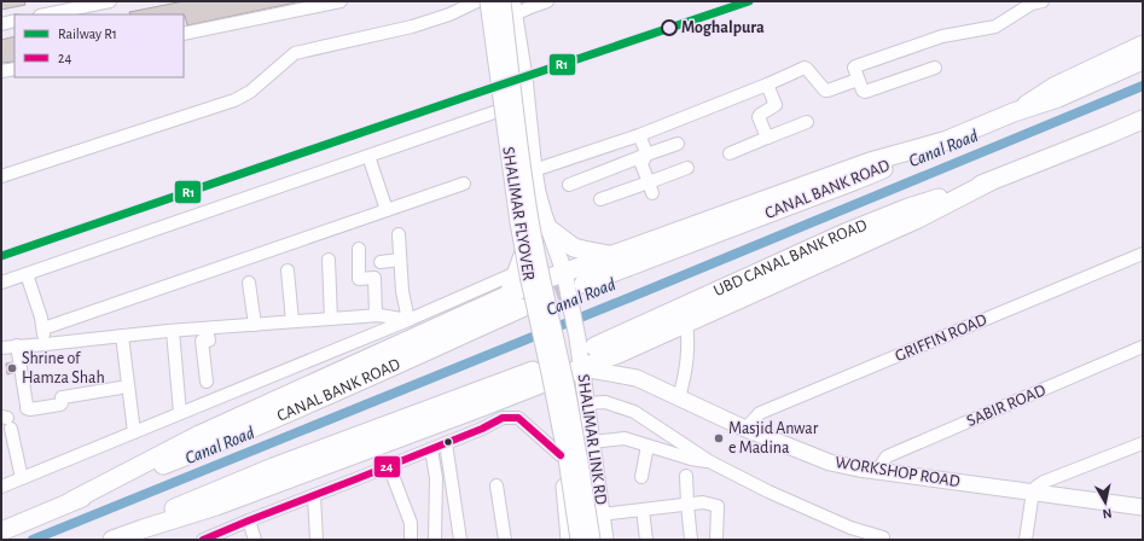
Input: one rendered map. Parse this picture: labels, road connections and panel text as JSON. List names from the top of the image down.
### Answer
{
  "streets": {
    "highway": ["CANAL BANK ROAD", "UBD CANAL BANK ROAD"],
    "main road": ["SHALIMAR FLYOVER", "SHALIMAR LINK RD", "WORKSHOP ROAD"],
    "street": ["GRIFFIN ROAD", "SABIR ROAD"]
  },
  "crossings": [
    ["CANAL BANK ROAD", "SHALIMAR LINK RD"],
    ["UBD CANAL BANK ROAD", "SHALIMAR LINK RD"],
    ["GRIFFIN ROAD", "WORKSHOP ROAD"],
    ["SABIR ROAD", "WORKSHOP ROAD"],
    ["SHALIMAR LINK RD", "WORKSHOP ROAD"]
  ],
  "water": ["Canal Road"],
  "places": ["Moghalpura", "Shrine of Hamza Shah", "Masjid Anwar e Madina"],
  "lines": ["rail line R1", "transit line 24"],
  "legend": ["Railway R1", "24"],
  "north": "bottom"
}
